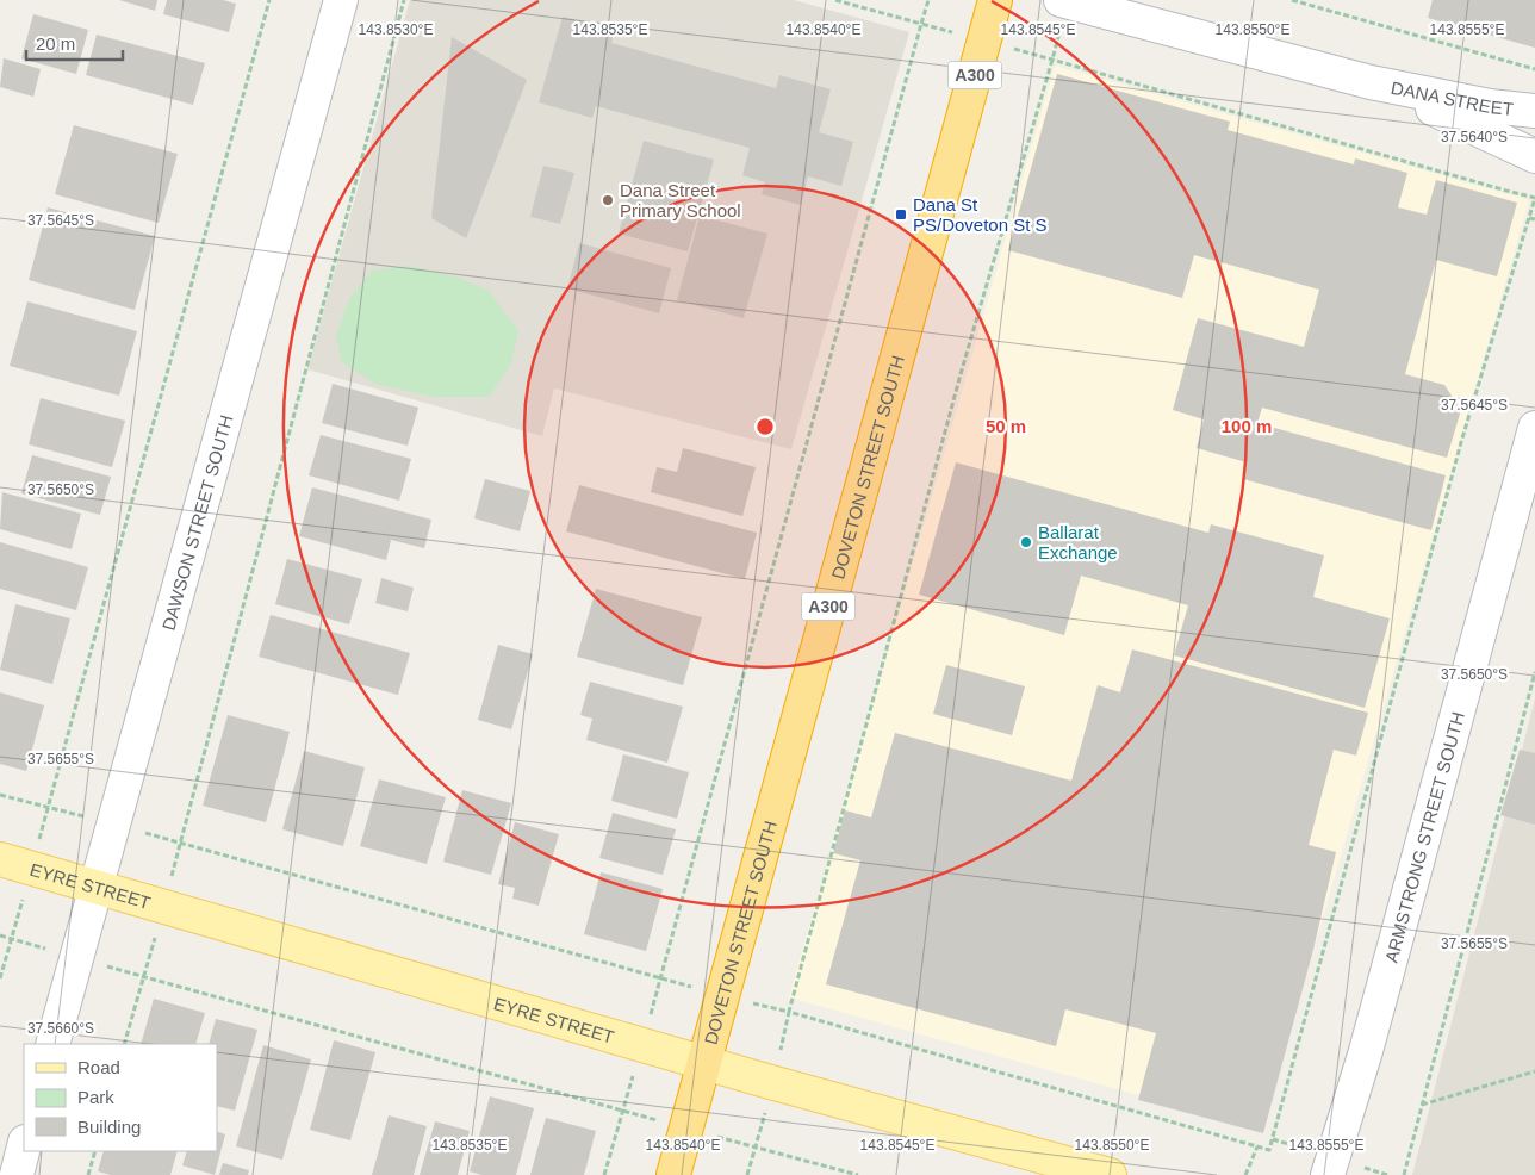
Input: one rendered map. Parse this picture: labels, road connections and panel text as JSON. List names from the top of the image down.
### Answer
{
  "streets": {
    "highway": ["A300", "DOVETON STREET SOUTH"],
    "main road": ["EYRE STREET"],
    "street": ["DANA STREET", "DAWSON STREET SOUTH", "ARMSTRONG STREET SOUTH"]
  },
  "crossings": [
    ["DOVETON STREET SOUTH", "EYRE STREET"],
    ["DAWSON STREET SOUTH", "EYRE STREET"]
  ],
  "places": {
    "other": ["Dana Street Primary School", "Ballarat Exchange"],
    "transit": ["Dana St PS/Doveton St S"]
  },
  "legend": ["Road", "Park", "Building"],
  "scale_bar": "20 m",
  "coordinates": [
    "143.8530°E",
    "143.8535°E",
    "143.8540°E",
    "143.8545°E",
    "143.8550°E",
    "143.8555°E",
    "37.5640°S",
    "37.5645°S",
    "37.5650°S",
    "37.5655°S",
    "37.5660°S"
  ],
  "rings": ["50 m", "100 m"]
}
